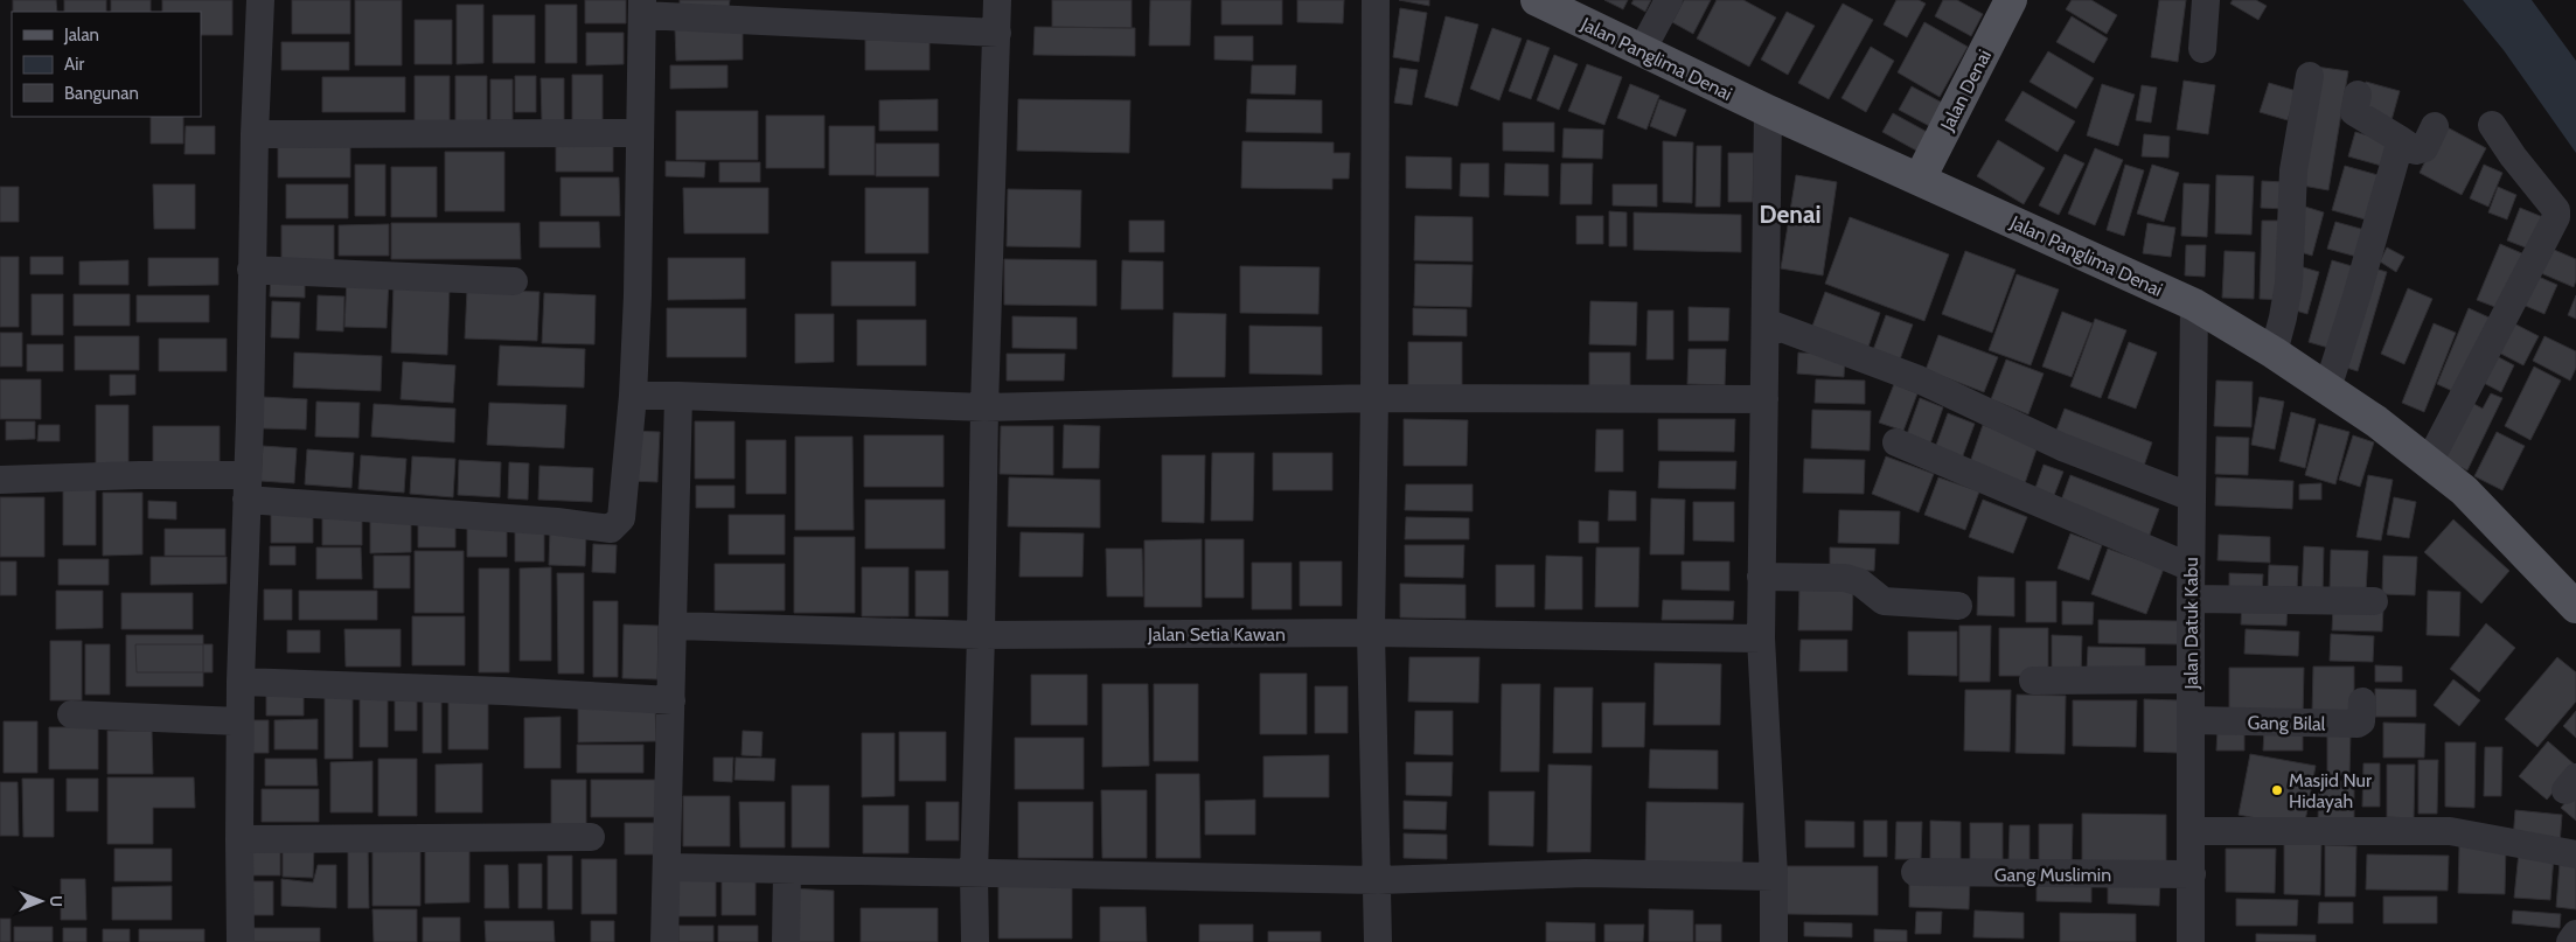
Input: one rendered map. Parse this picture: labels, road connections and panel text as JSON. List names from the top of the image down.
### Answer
{
  "streets": {
    "main road": ["Jalan Panglima Denai", "Jalan Denai"],
    "street": [
      "Jalan Datuk Kabu",
      "Jalan Setia Kawan",
      "Gang Bilal",
      "Gang Muslimin"
    ]
  },
  "crossings": [
    ["Jalan Panglima Denai", "Jalan Denai"],
    ["Jalan Panglima Denai", "Jalan Datuk Kabu"],
    ["Jalan Datuk Kabu", "Gang Bilal"],
    ["Jalan Datuk Kabu", "Gang Muslimin"]
  ],
  "districts": ["Denai"],
  "places": ["Masjid Nur Hidayah"],
  "legend": ["Jalan", "Air", "Bangunan"],
  "north": "right"
}
